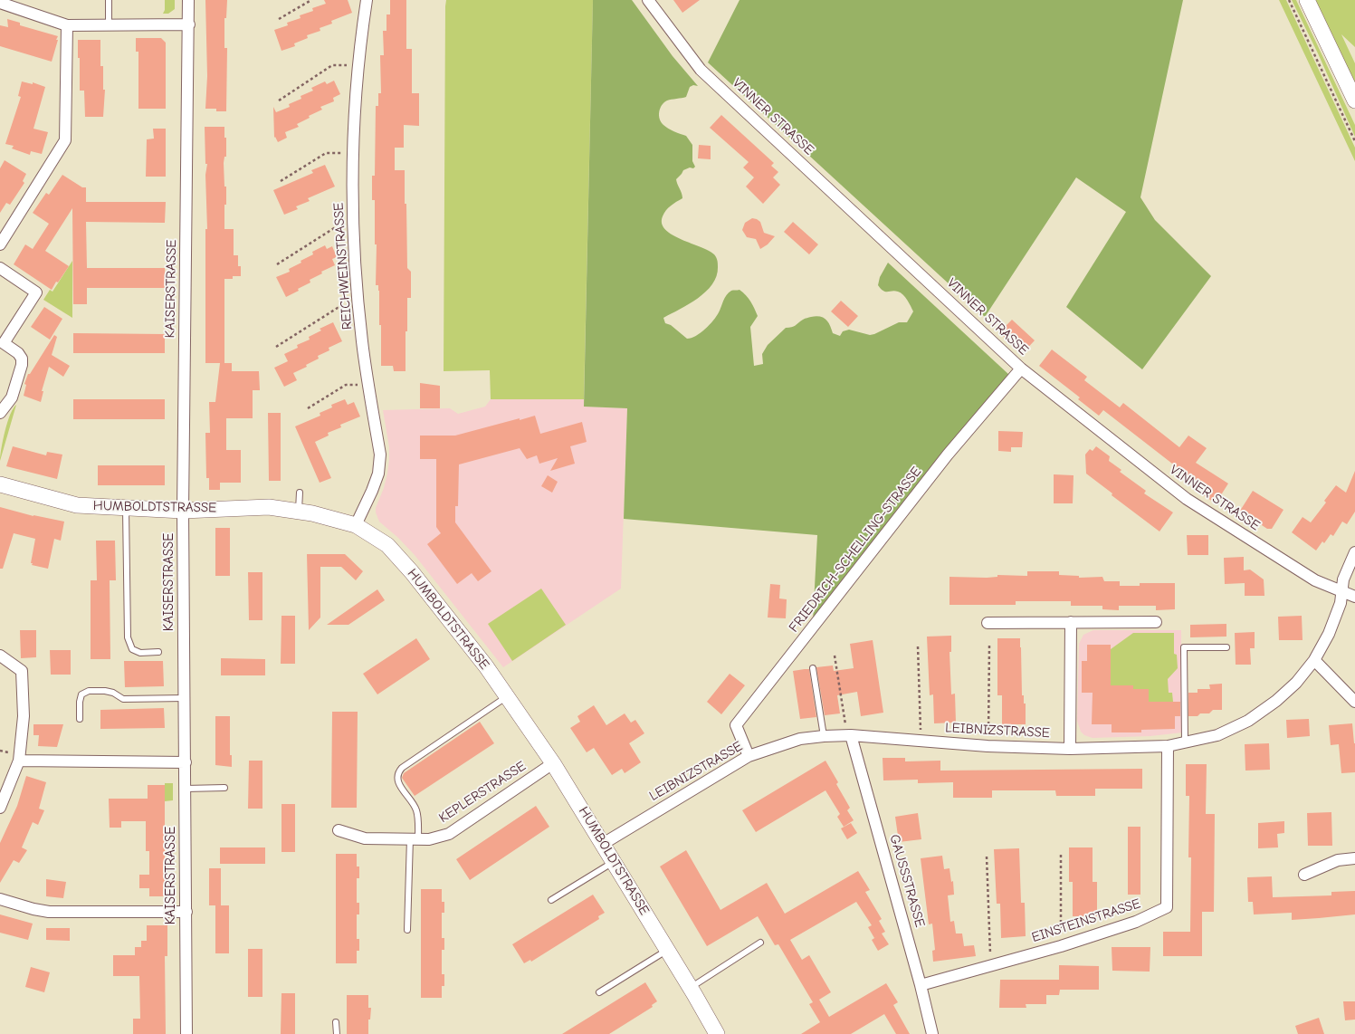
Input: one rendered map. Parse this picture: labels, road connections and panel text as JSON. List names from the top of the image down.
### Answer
{
  "streets": {
    "street": [
      "VINNER STRASSE",
      "REICHWEINSTRASSE",
      "KAISERSTRASSE",
      "HUMBOLDTSTRASSE",
      "FRIEDRICH-SCHELLING-STRASSE",
      "LEIBNIZSTRASSE",
      "KEPLERSTRASSE",
      "GAUSSSTRASSE",
      "EINSTEINSTRASSE"
    ]
  },
  "crossings": [
    ["VINNER STRASSE", "FRIEDRICH-SCHELLING-STRASSE"],
    ["VINNER STRASSE", "LEIBNIZSTRASSE"],
    ["REICHWEINSTRASSE", "HUMBOLDTSTRASSE"],
    ["KAISERSTRASSE", "HUMBOLDTSTRASSE"],
    ["HUMBOLDTSTRASSE", "LEIBNIZSTRASSE"],
    ["HUMBOLDTSTRASSE", "KEPLERSTRASSE"],
    ["FRIEDRICH-SCHELLING-STRASSE", "LEIBNIZSTRASSE"],
    ["LEIBNIZSTRASSE", "GAUSSSTRASSE"],
    ["LEIBNIZSTRASSE", "EINSTEINSTRASSE"],
    ["GAUSSSTRASSE", "EINSTEINSTRASSE"]
  ]
}
